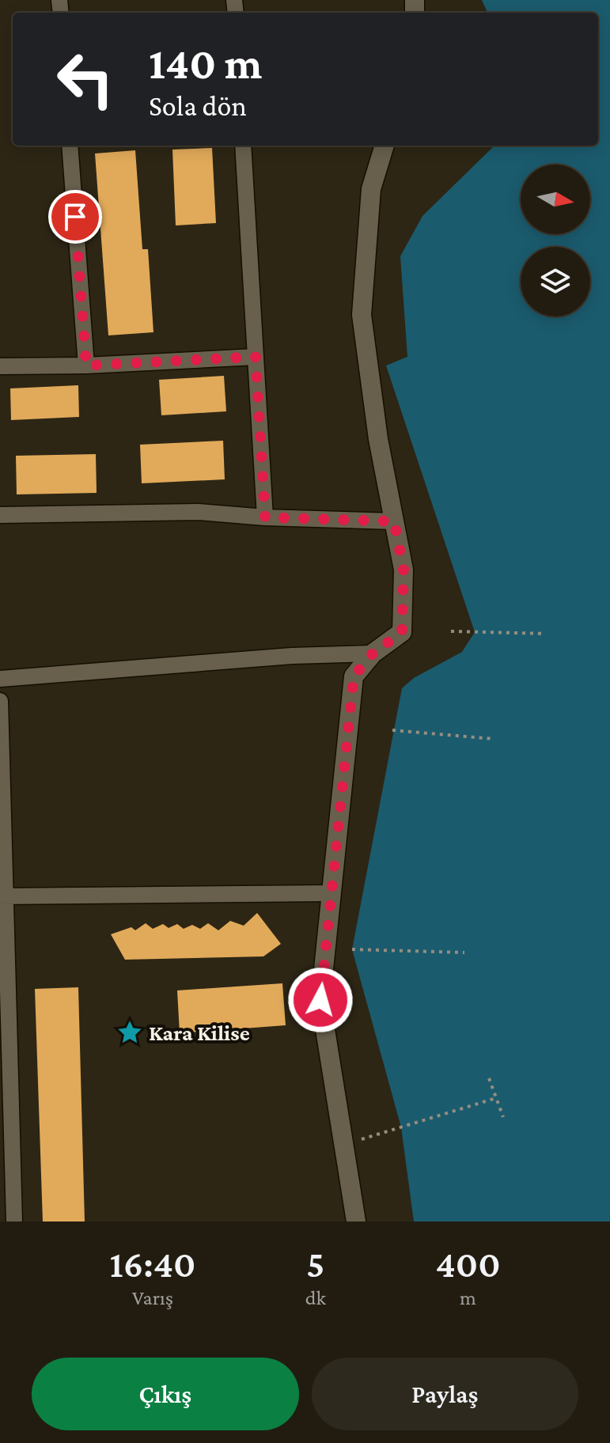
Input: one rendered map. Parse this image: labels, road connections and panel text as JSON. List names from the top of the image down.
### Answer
{
  "places": {
    "place": ["Kara Kilise"]
  },
  "north": "right",
  "page": {
    "turn": ["140 m", "Sola dön"],
    "eta": [
      "16:40",
      "Varış",
      "5",
      "dk",
      "400",
      "m"
    ],
    "buttons": ["Çıkış", "Paylaş"]
  }
}
